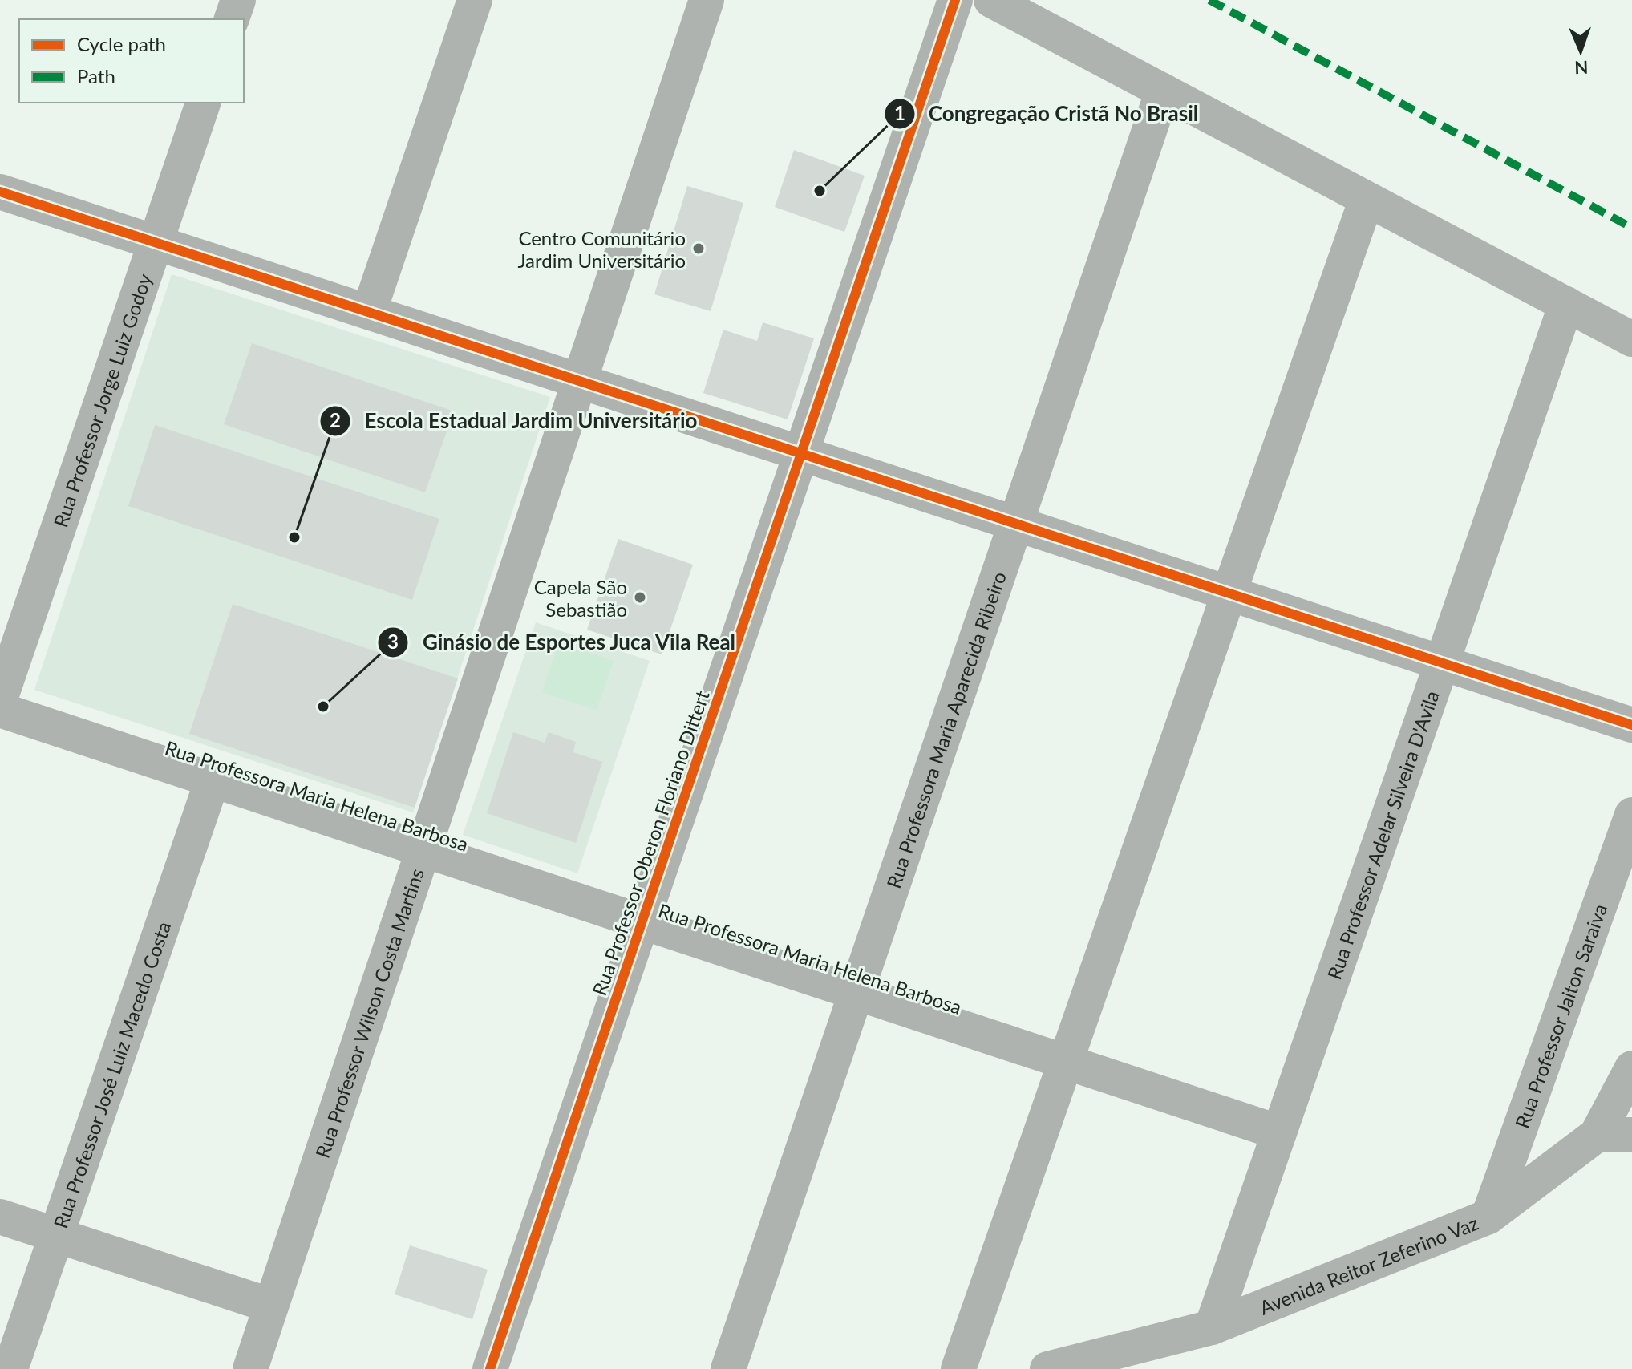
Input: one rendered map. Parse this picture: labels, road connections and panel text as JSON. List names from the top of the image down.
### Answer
{
  "streets": {
    "street": [
      "Rua Professor Jorge Luiz Godoy",
      "Rua Professora Maria Aparecida Ribeiro",
      "Rua Professora Maria Helena Barbosa",
      "Rua Professor Adelar Silveira D'Avila",
      "Rua Professor Oberon Floriano Dittert",
      "Rua Professor Wilson Costa Martins",
      "Rua Professor Jaiton Saraiva",
      "Rua Professor José Luiz Macedo Costa",
      "Avenida Reitor Zeferino Vaz"
    ]
  },
  "crossings": [
    ["Rua Professora Maria Aparecida Ribeiro", "Rua Professora Maria Helena Barbosa"],
    ["Rua Professora Maria Helena Barbosa", "Rua Professor Adelar Silveira D'Avila"],
    ["Rua Professora Maria Helena Barbosa", "Rua Professor Oberon Floriano Dittert"],
    ["Rua Professora Maria Helena Barbosa", "Rua Professor Wilson Costa Martins"],
    ["Rua Professora Maria Helena Barbosa", "Rua Professor José Luiz Macedo Costa"],
    ["Rua Professor Adelar Silveira D'Avila", "Avenida Reitor Zeferino Vaz"],
    ["Rua Professor Jaiton Saraiva", "Avenida Reitor Zeferino Vaz"]
  ],
  "places": [
    "Congregação Cristã No Brasil",
    "Centro Comunitário Jardim Universitário",
    "Escola Estadual Jardim Universitário",
    "Capela São Sebastião",
    "Ginásio de Esportes Juca Vila Real"
  ],
  "legend": ["Cycle path", "Path"],
  "north": "bottom"
}
